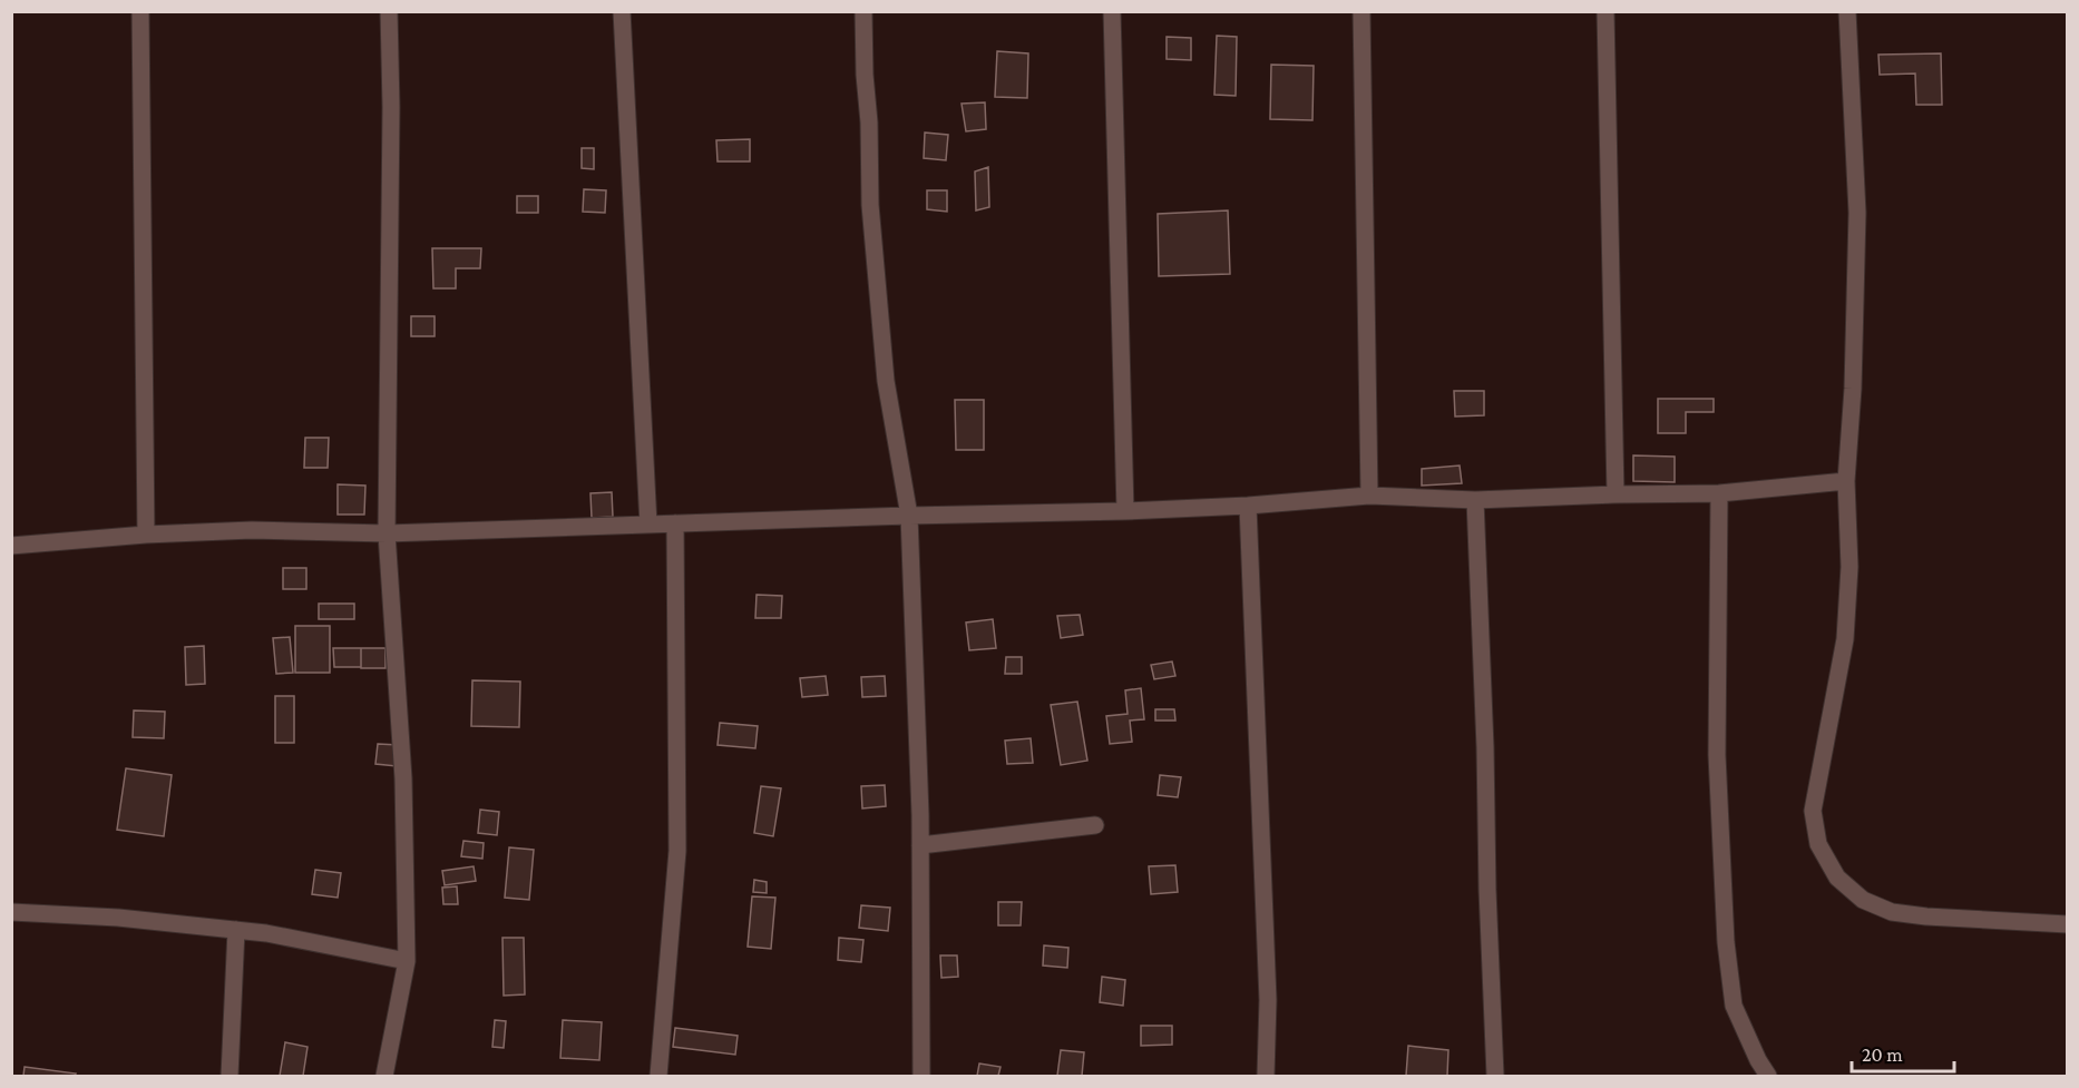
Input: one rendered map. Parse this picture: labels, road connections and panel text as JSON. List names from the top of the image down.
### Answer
{
  "scale_bar": "20 m"
}
